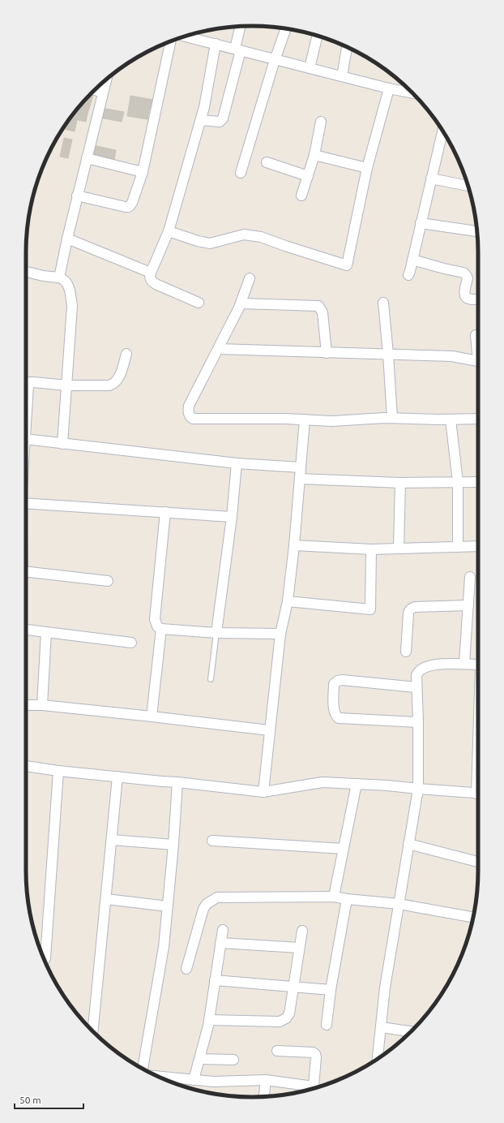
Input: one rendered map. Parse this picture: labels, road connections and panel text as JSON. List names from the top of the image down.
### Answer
{
  "scale_bar": "50 m"
}
